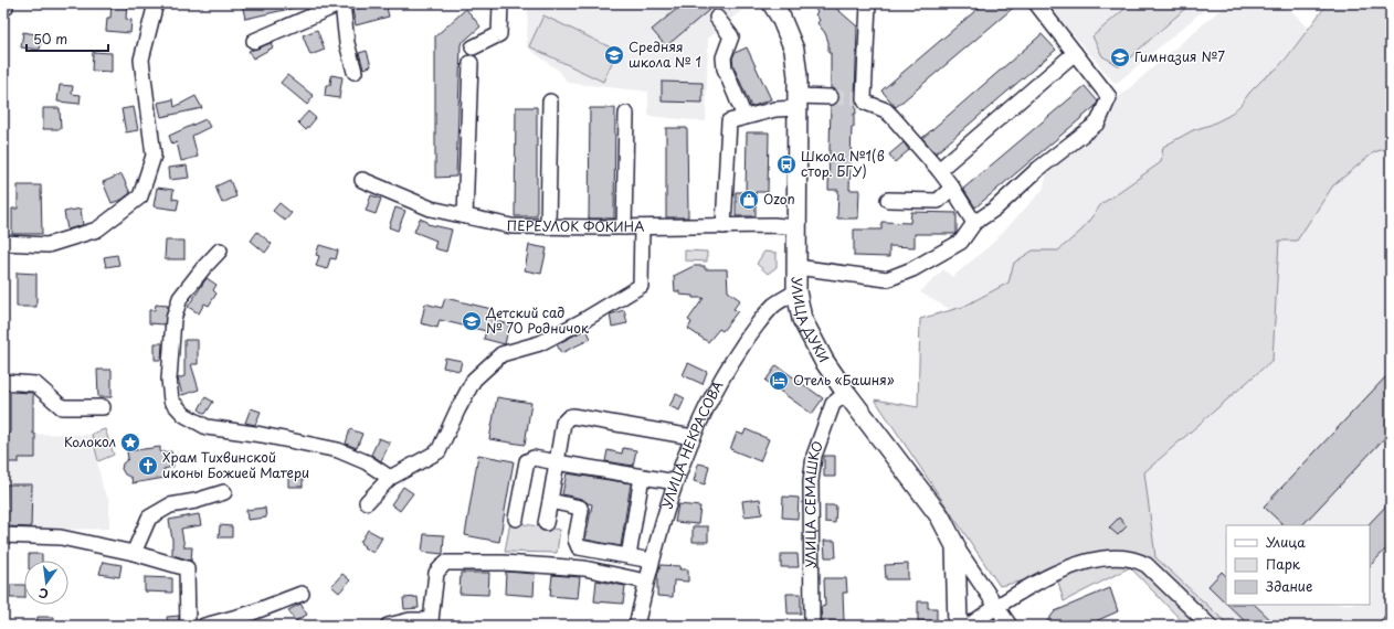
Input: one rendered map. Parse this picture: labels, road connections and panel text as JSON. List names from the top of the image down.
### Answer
{
  "streets": {
    "main road": ["УЛИЦА ДУКИ"],
    "street": ["ПЕРЕУЛОК ФОКИНА", "УЛИЦА НЕКРАСОВА", "УЛИЦА СЕМАШКО"]
  },
  "crossings": [
    ["ПЕРЕУЛОК ФОКИНА", "УЛИЦА ДУКИ"],
    ["УЛИЦА ДУКИ", "УЛИЦА НЕКРАСОВА"],
    ["УЛИЦА ДУКИ", "УЛИЦА СЕМАШКО"]
  ],
  "places": {
    "school or university": ["Средняя школа № 1", "Гимназия №7", "Детский сад № 70 Родничок"],
    "bus stop": ["Школа №1(в стор. БГУ)"],
    "shop": ["Ozon"],
    "hotel": ["Отель «Башня»"],
    "place": ["Колокол"],
    "church": ["Храм Тихвинской иконы Божией Матери"]
  },
  "legend": ["Улица", "Парк", "Здание"],
  "scale_bar": "50 m",
  "north": "bottom"
}
